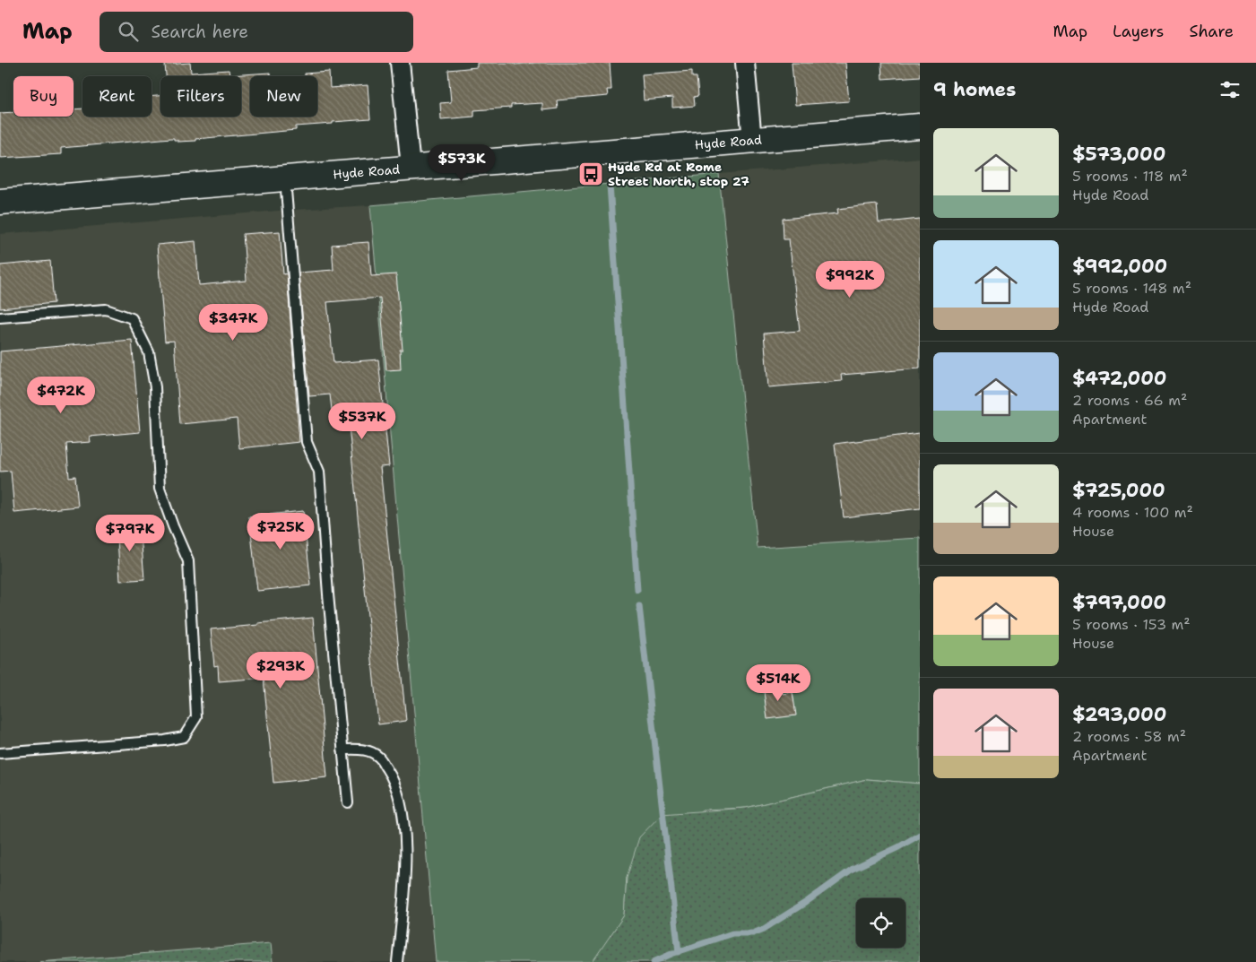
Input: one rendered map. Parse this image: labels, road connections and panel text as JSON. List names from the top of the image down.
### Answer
{
  "streets": {
    "street": ["Hyde Road"]
  },
  "places": {
    "bus stop": ["Hyde Rd at Rome Street North, stop 27"]
  },
  "page": {
    "header": "Map",
    "search": "Search here",
    "nav": ["Map", "Layers", "Share"],
    "heading": "9 homes",
    "chip": [
      "Buy",
      "Rent",
      "Filters",
      "New"
    ],
    "list": [
      {
        "name": "$573,000",
        "note": "5 rooms · 118 m² · Hyde Road"
      },
      {
        "name": "$992,000",
        "note": "5 rooms · 148 m² · Hyde Road"
      },
      {
        "name": "$472,000",
        "note": "2 rooms · 66 m² · Apartment"
      },
      {
        "name": "$725,000",
        "note": "4 rooms · 100 m² · House"
      },
      {
        "name": "$797,000",
        "note": "5 rooms · 153 m² · House"
      },
      {
        "name": "$293,000",
        "note": "2 rooms · 58 m² · Apartment"
      }
    ],
    "price": [
      "$573K",
      "$992K",
      "$347K",
      "$472K",
      "$537K",
      "$725K",
      "$797K",
      "$293K",
      "$514K"
    ]
  }
}
